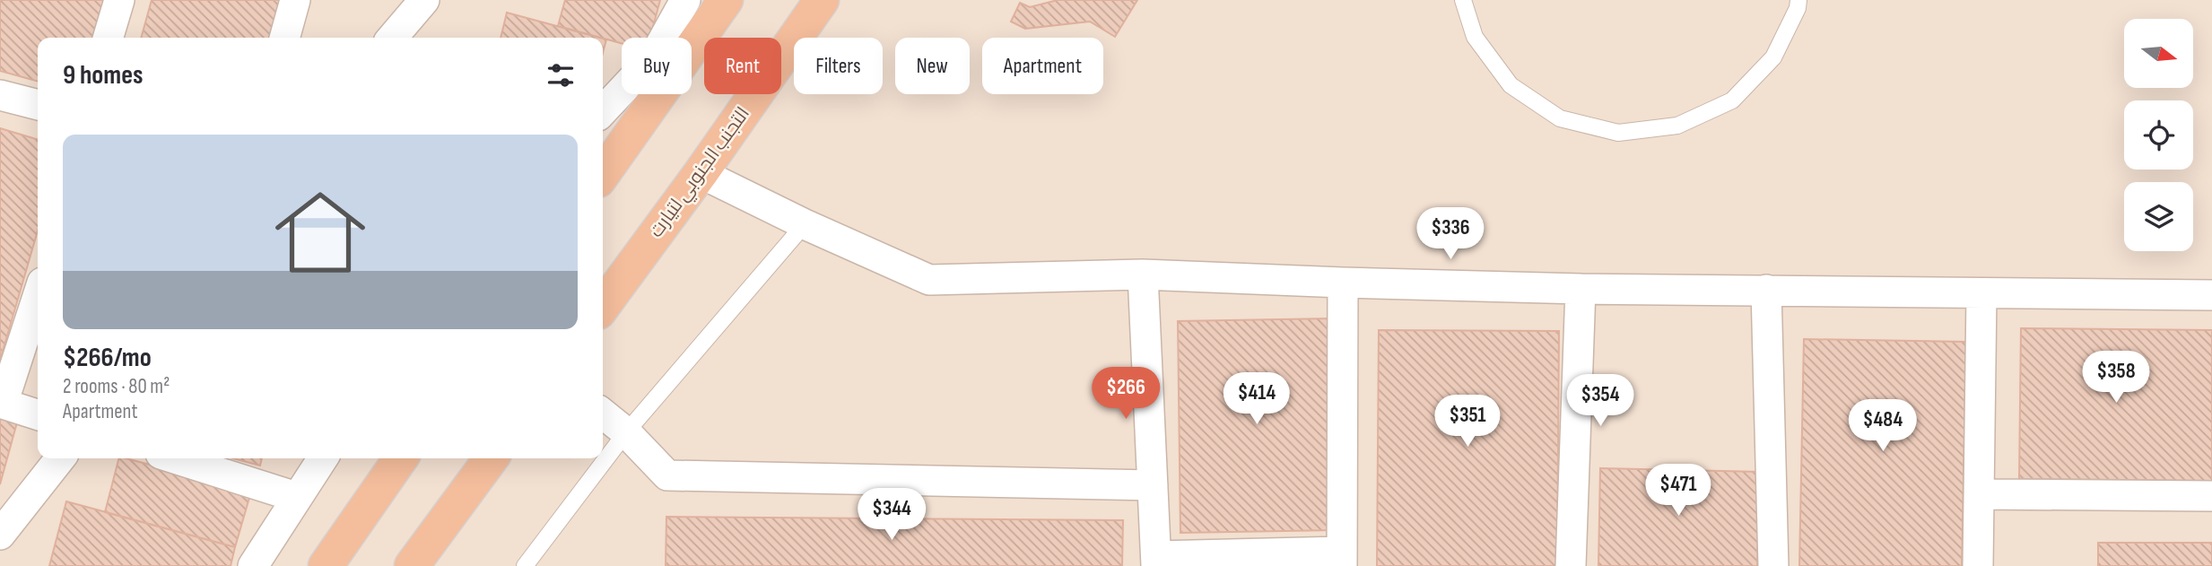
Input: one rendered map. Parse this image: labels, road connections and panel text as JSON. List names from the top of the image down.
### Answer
{
  "streets": {
    "highway": ["التجنب الجنوبي لتيارت"]
  },
  "north": "right",
  "page": {
    "chip": [
      "Buy",
      "Rent",
      "Filters",
      "New",
      "Apartment"
    ],
    "heading": "9 homes",
    "list": [
      {
        "name": "$266/mo",
        "note": "2 rooms · 80 m² · Apartment"
      }
    ],
    "price": [
      "$336",
      "$358",
      "$266",
      "$414",
      "$354",
      "$351",
      "$484",
      "$471",
      "$344"
    ]
  }
}
